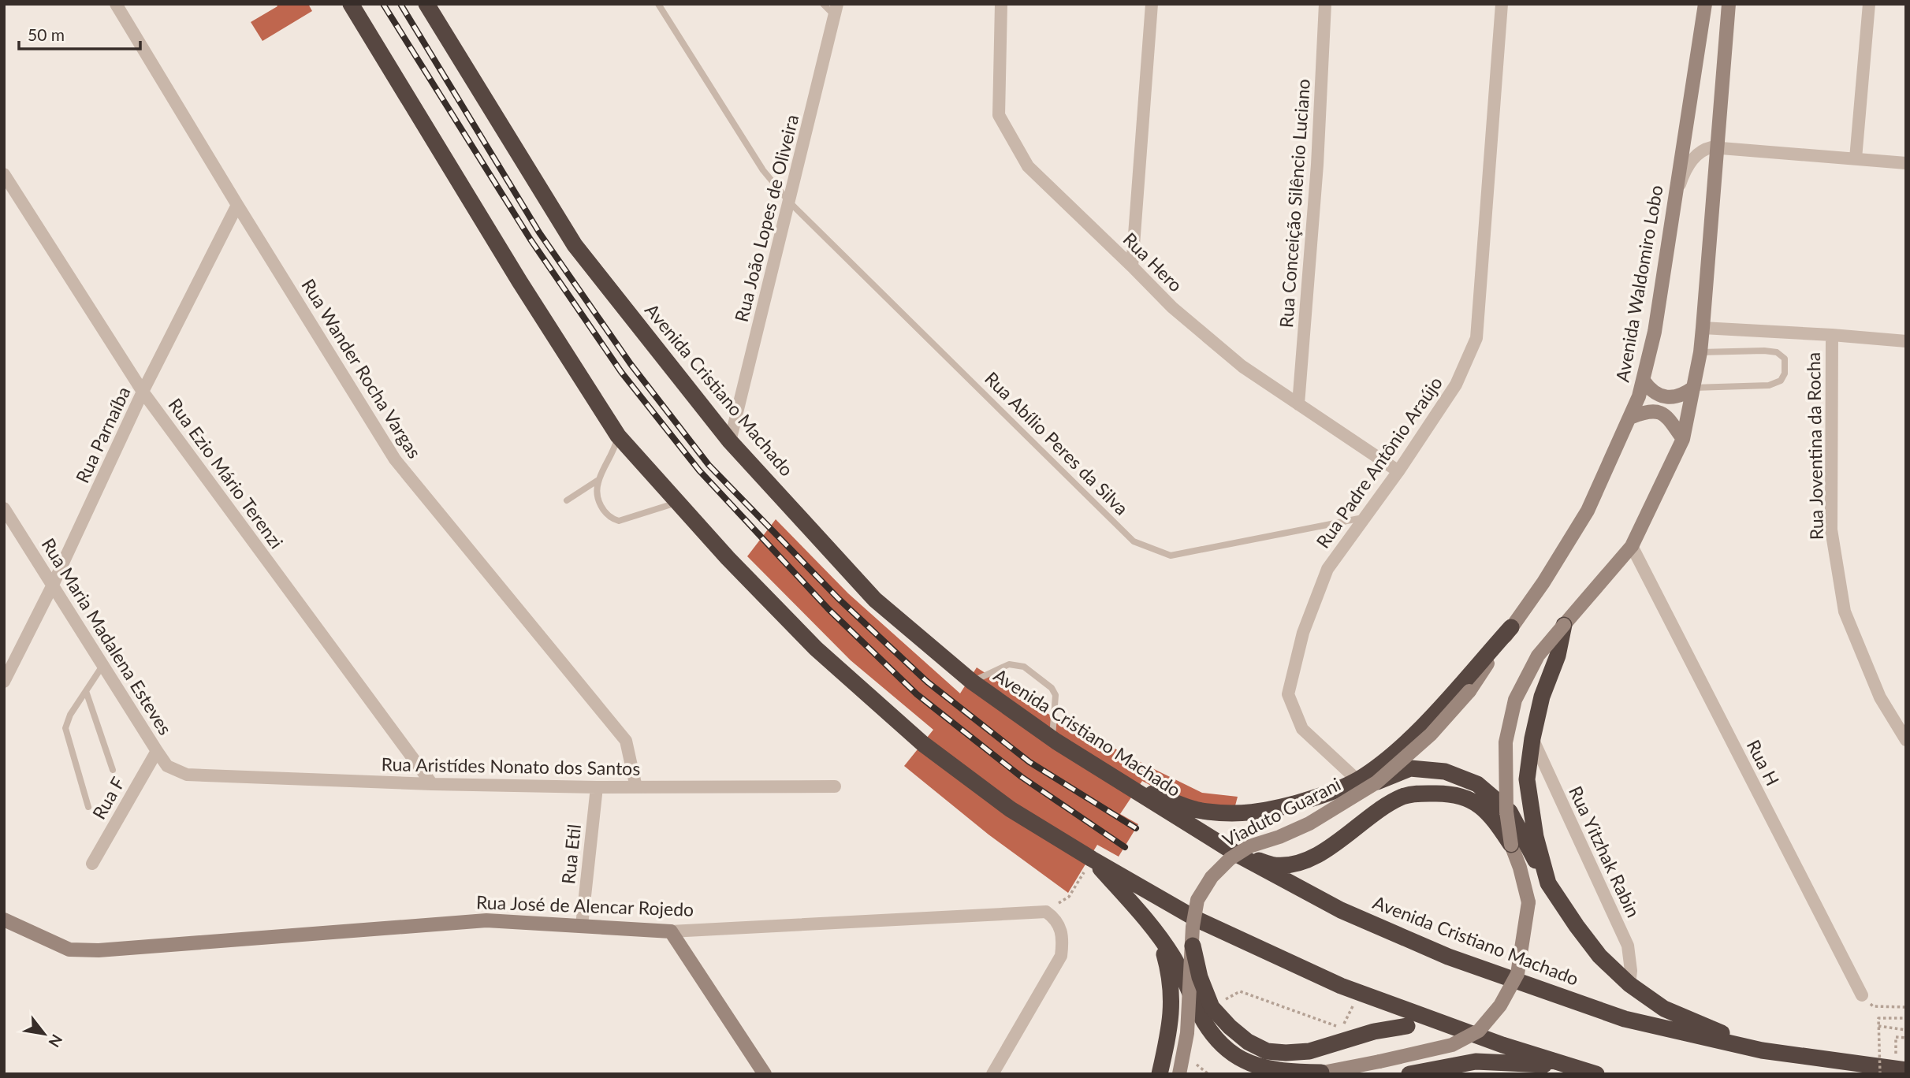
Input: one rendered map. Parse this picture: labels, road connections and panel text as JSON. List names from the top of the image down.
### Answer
{
  "streets": {
    "highway": ["Avenida Cristiano Machado"],
    "main road": ["Avenida Waldomiro Lobo", "Viaduto Guarani", "Rua José de Alencar Rojedo"],
    "street": [
      "Rua Conceição Silêncio Luciano",
      "Rua João Lopes de Oliveira",
      "Rua Hero",
      "Rua Wander Rocha Vargas",
      "Rua Parnaíba",
      "Rua Joventina da Rocha",
      "Rua Padre Antônio Araújo",
      "Rua Ezio Mário Terenzi",
      "Rua Maria Madalena Esteves",
      "Rua H",
      "Rua Aristídes Nonato dos Santos",
      "Rua F",
      "Rua Yitzhak Rabin",
      "Rua Etil"
    ],
    "lane": ["Rua Abílio Peres da Silva"]
  },
  "crossings": [
    ["Rua Conceição Silêncio Luciano", "Rua Hero"],
    ["Rua João Lopes de Oliveira", "Avenida Cristiano Machado"],
    ["Rua João Lopes de Oliveira", "Rua Abílio Peres da Silva"],
    ["Rua Hero", "Rua Padre Antônio Araújo"],
    ["Avenida Waldomiro Lobo", "Viaduto Guarani"],
    ["Rua Wander Rocha Vargas", "Rua Parnaíba"],
    ["Rua Wander Rocha Vargas", "Rua Aristídes Nonato dos Santos"],
    ["Rua Parnaíba", "Rua Ezio Mário Terenzi"],
    ["Rua Parnaíba", "Rua Maria Madalena Esteves"],
    ["Rua Abílio Peres da Silva", "Rua Padre Antônio Araújo"],
    ["Rua Ezio Mário Terenzi", "Rua Aristídes Nonato dos Santos"],
    ["Rua Maria Madalena Esteves", "Rua Aristídes Nonato dos Santos"],
    ["Rua Maria Madalena Esteves", "Rua F"],
    ["Rua Aristídes Nonato dos Santos", "Rua Etil"],
    ["Rua Etil", "Rua José de Alencar Rojedo"]
  ],
  "scale_bar": "50 m",
  "north": "bottom right"
}
